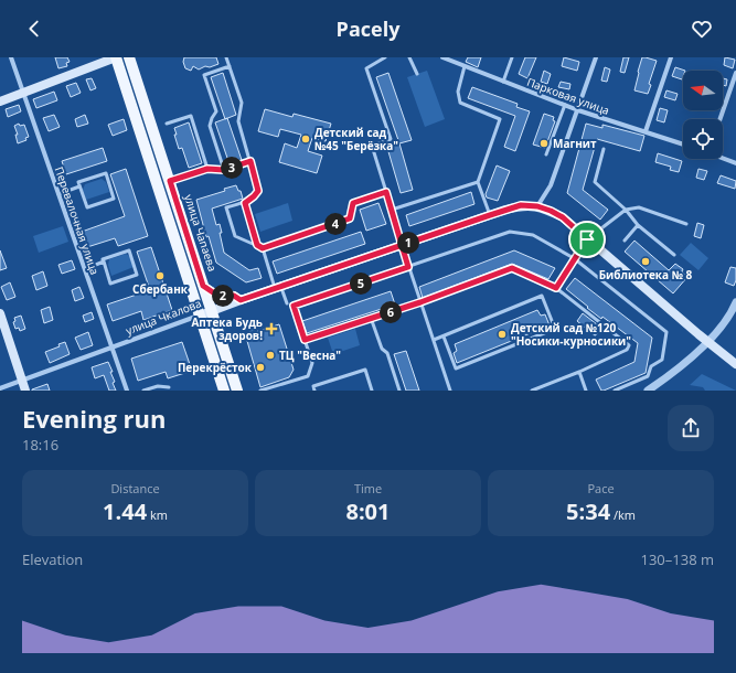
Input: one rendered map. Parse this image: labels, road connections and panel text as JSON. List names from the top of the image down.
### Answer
{
  "streets": {
    "main road": ["улица Чапаева", "улица Чкалова"],
    "street": ["Парковая улица", "Перевалочная улица"]
  },
  "crossings": [
    ["Перевалочная улица", "улица Чкалова"],
    ["улица Чапаева", "улица Чкалова"]
  ],
  "places": {
    "other": [
      "Детский сад №45 \"Берёзка\"",
      "Магнит",
      "Библиотека № 8",
      "Сбербанк",
      "Детский сад №120 \"Носики-курносики\"",
      "ТЦ \"Весна\"",
      "Перекрёсток"
    ],
    "health": ["Аптека Будь здоров!"]
  },
  "north": "left",
  "page": {
    "header": "Pacely",
    "pins": [
      "3",
      "4",
      "1",
      "5",
      "2",
      "6"
    ],
    "heading": ["Evening run", "18:16"],
    "stats": [
      ["Distance", "1.44 km"],
      ["Time", "8:01"],
      ["Pace", "5:34 /km"]
    ],
    "chart": ["Elevation", "130–138 m"]
  }
}
